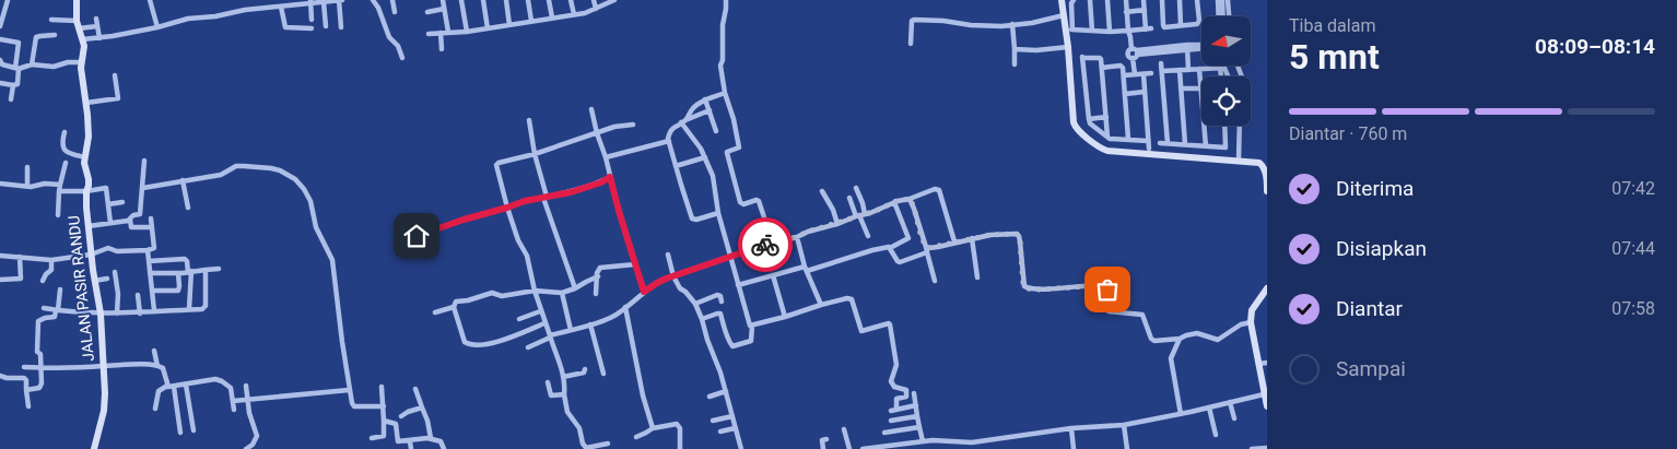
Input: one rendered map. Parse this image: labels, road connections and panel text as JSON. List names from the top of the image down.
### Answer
{
  "streets": {
    "street": ["JALAN PASIR RANDU"]
  },
  "north": "left",
  "page": {
    "heading": ["5 mnt", "Tiba dalam", "08:09–08:14"],
    "bar": "Diantar · 760 m",
    "list": [
      ["Diterima", "07:42"],
      ["Disiapkan", "07:44"],
      ["Diantar", "07:58"],
      "Sampai"
    ]
  }
}
